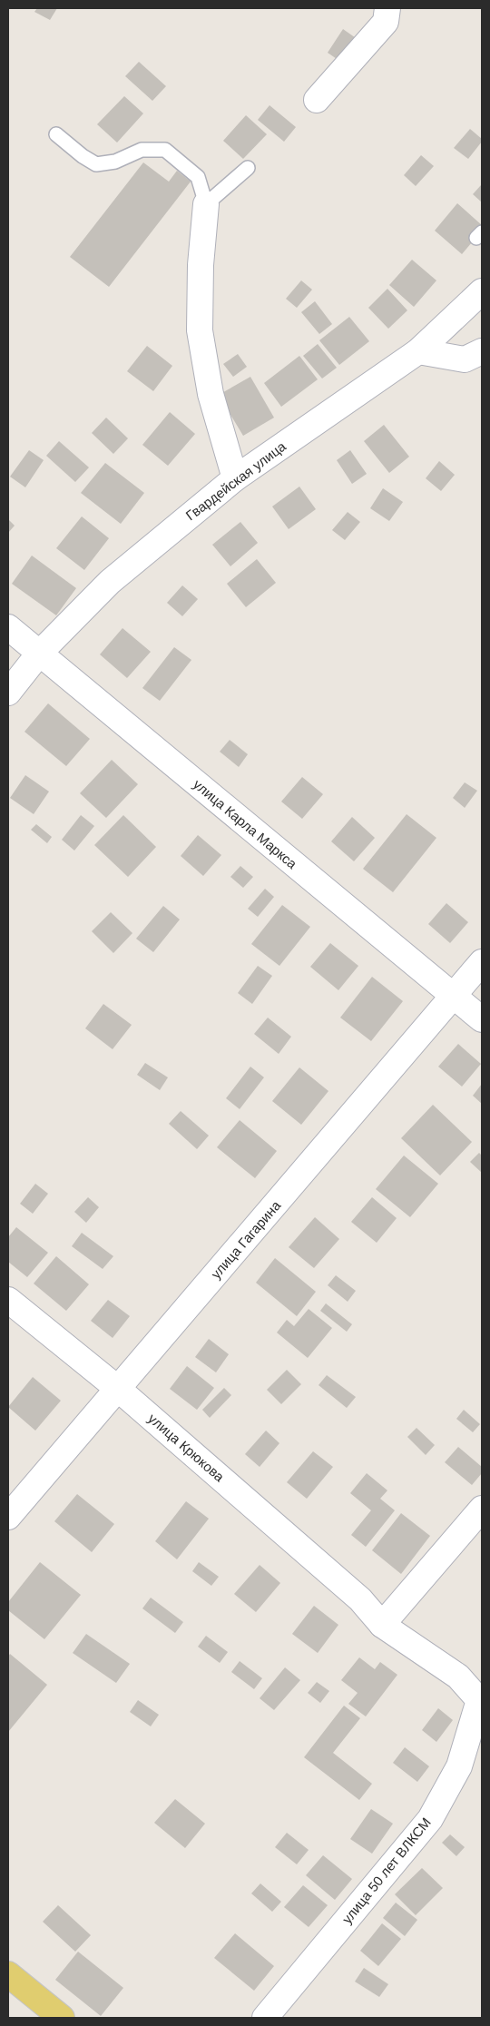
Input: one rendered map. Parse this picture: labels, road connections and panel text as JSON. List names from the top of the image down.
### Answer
{
  "streets": {
    "street": [
      "Гвардейская улица",
      "улица Карла Маркса",
      "улица Гагарина",
      "улица Крюкова",
      "улица 50 лет ВЛКСМ"
    ]
  },
  "crossings": [
    ["Гвардейская улица", "улица Карла Маркса"],
    ["улица Карла Маркса", "улица Гагарина"],
    ["улица Гагарина", "улица Крюкова"],
    ["улица Крюкова", "улица 50 лет ВЛКСМ"]
  ]
}
